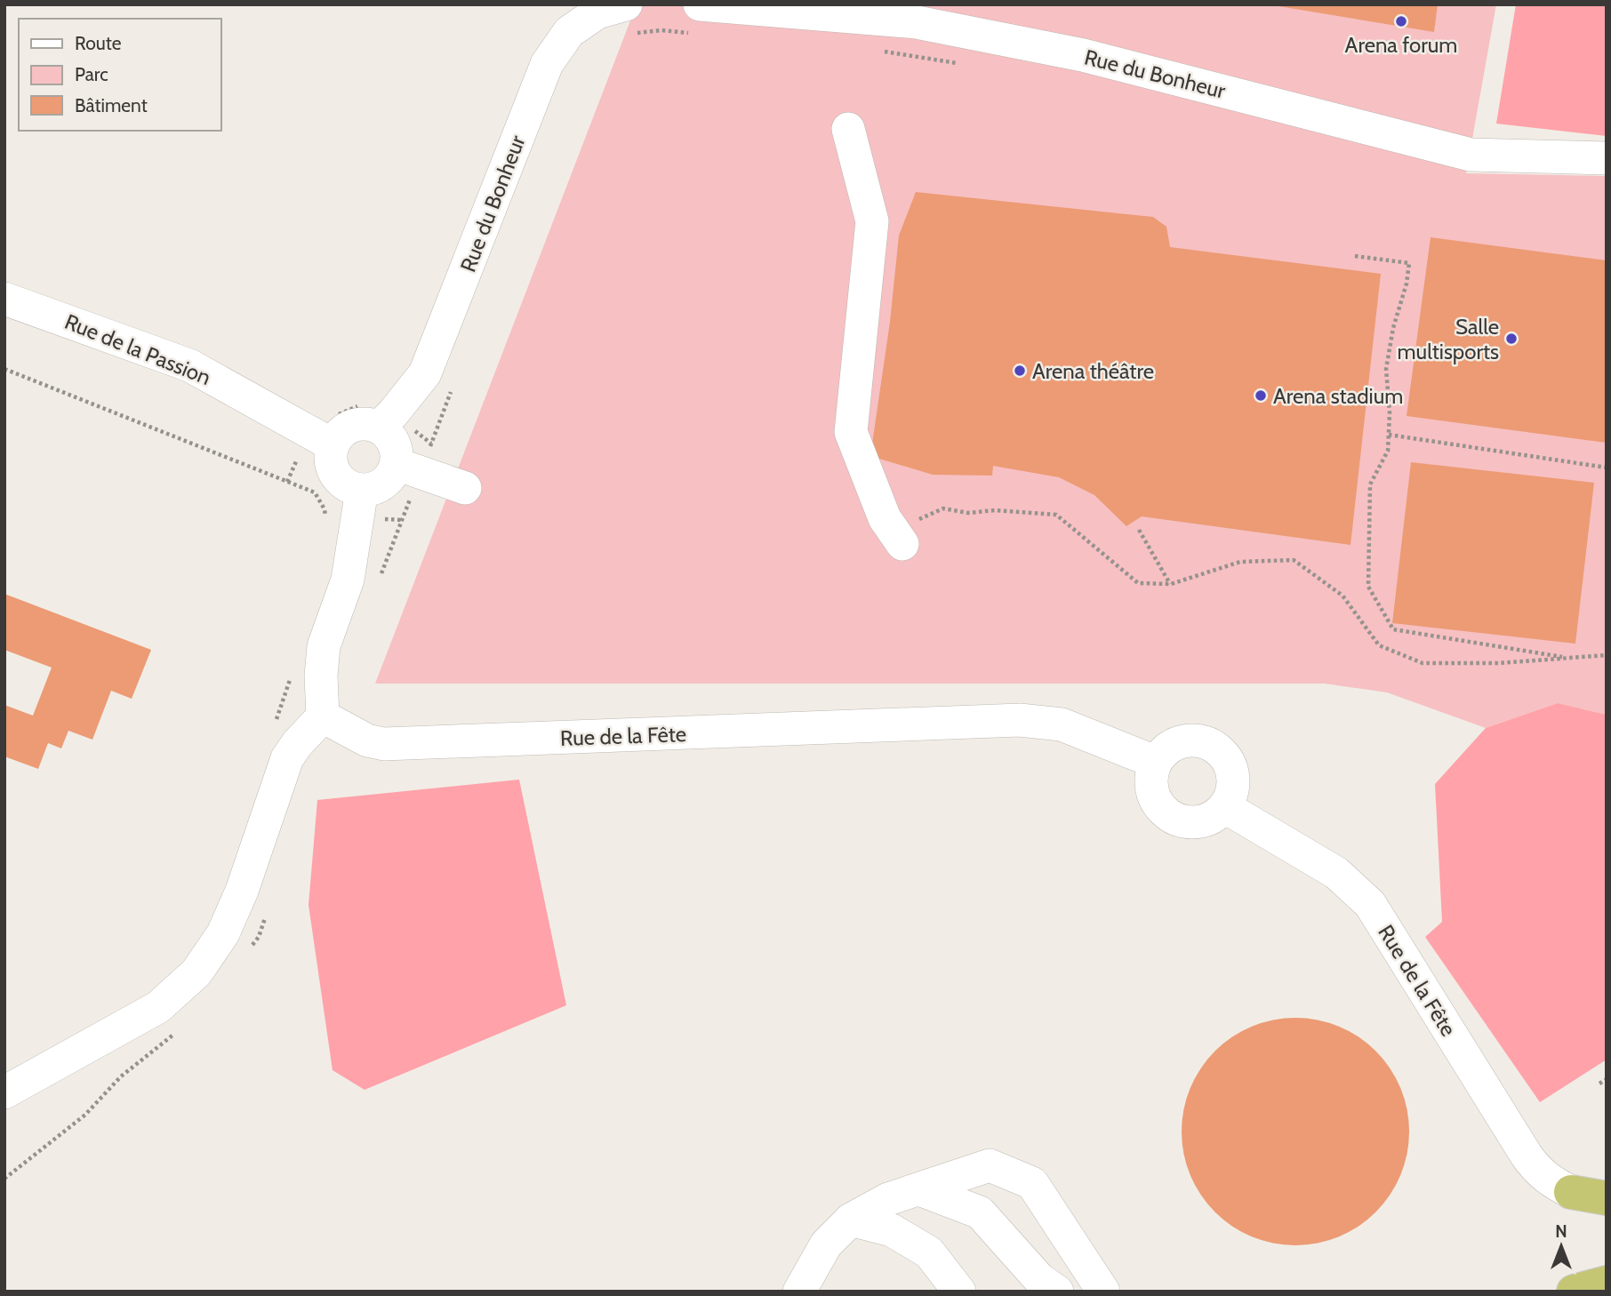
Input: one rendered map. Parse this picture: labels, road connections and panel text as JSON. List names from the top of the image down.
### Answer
{
  "streets": {
    "street": ["Rue du Bonheur", "Rue de la Passion", "Rue de la Fête"]
  },
  "crossings": [
    ["Rue du Bonheur", "Rue de la Passion"]
  ],
  "places": [
    "Arena forum",
    "Salle multisports",
    "Arena théâtre",
    "Arena stadium"
  ],
  "legend": ["Route", "Parc", "Bâtiment"],
  "north": "top"
}
